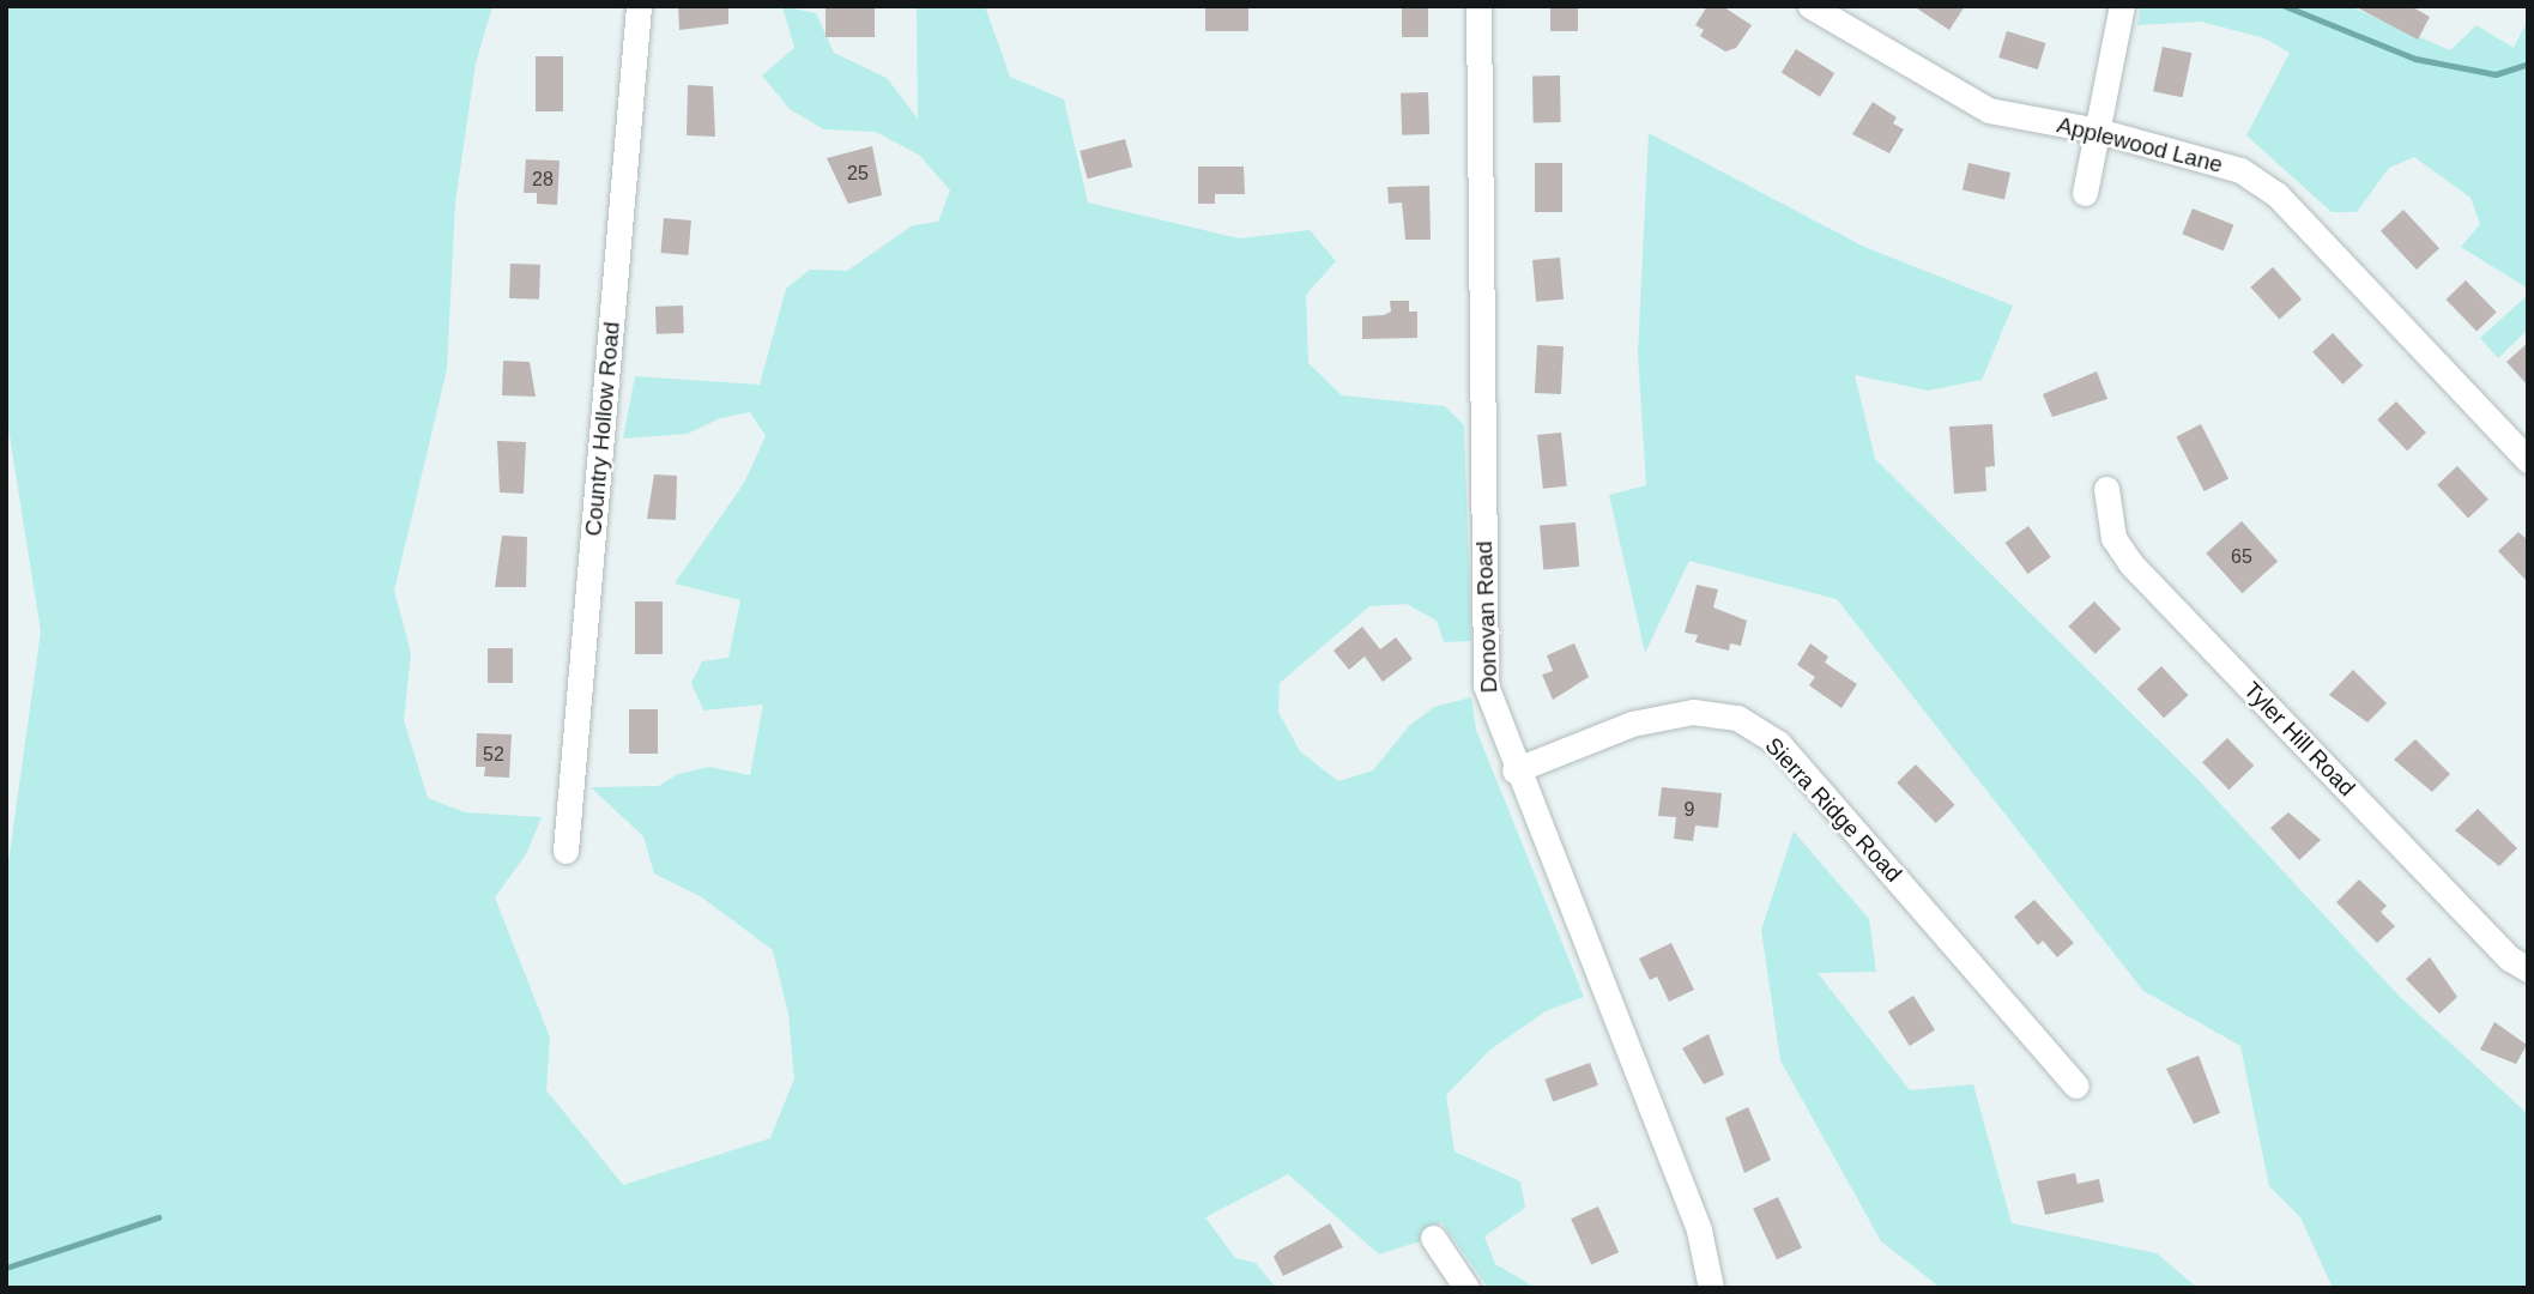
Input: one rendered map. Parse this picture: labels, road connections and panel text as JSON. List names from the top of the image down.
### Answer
{
  "streets": {
    "street": [
      "Applewood Lane",
      "Country Hollow Road",
      "Donovan Road",
      "Tyler Hill Road",
      "Sierra Ridge Road"
    ]
  },
  "crossings": [
    ["Donovan Road", "Sierra Ridge Road"]
  ],
  "house_numbers": [
    "25",
    "28",
    "65",
    "52",
    "9"
  ]
}
